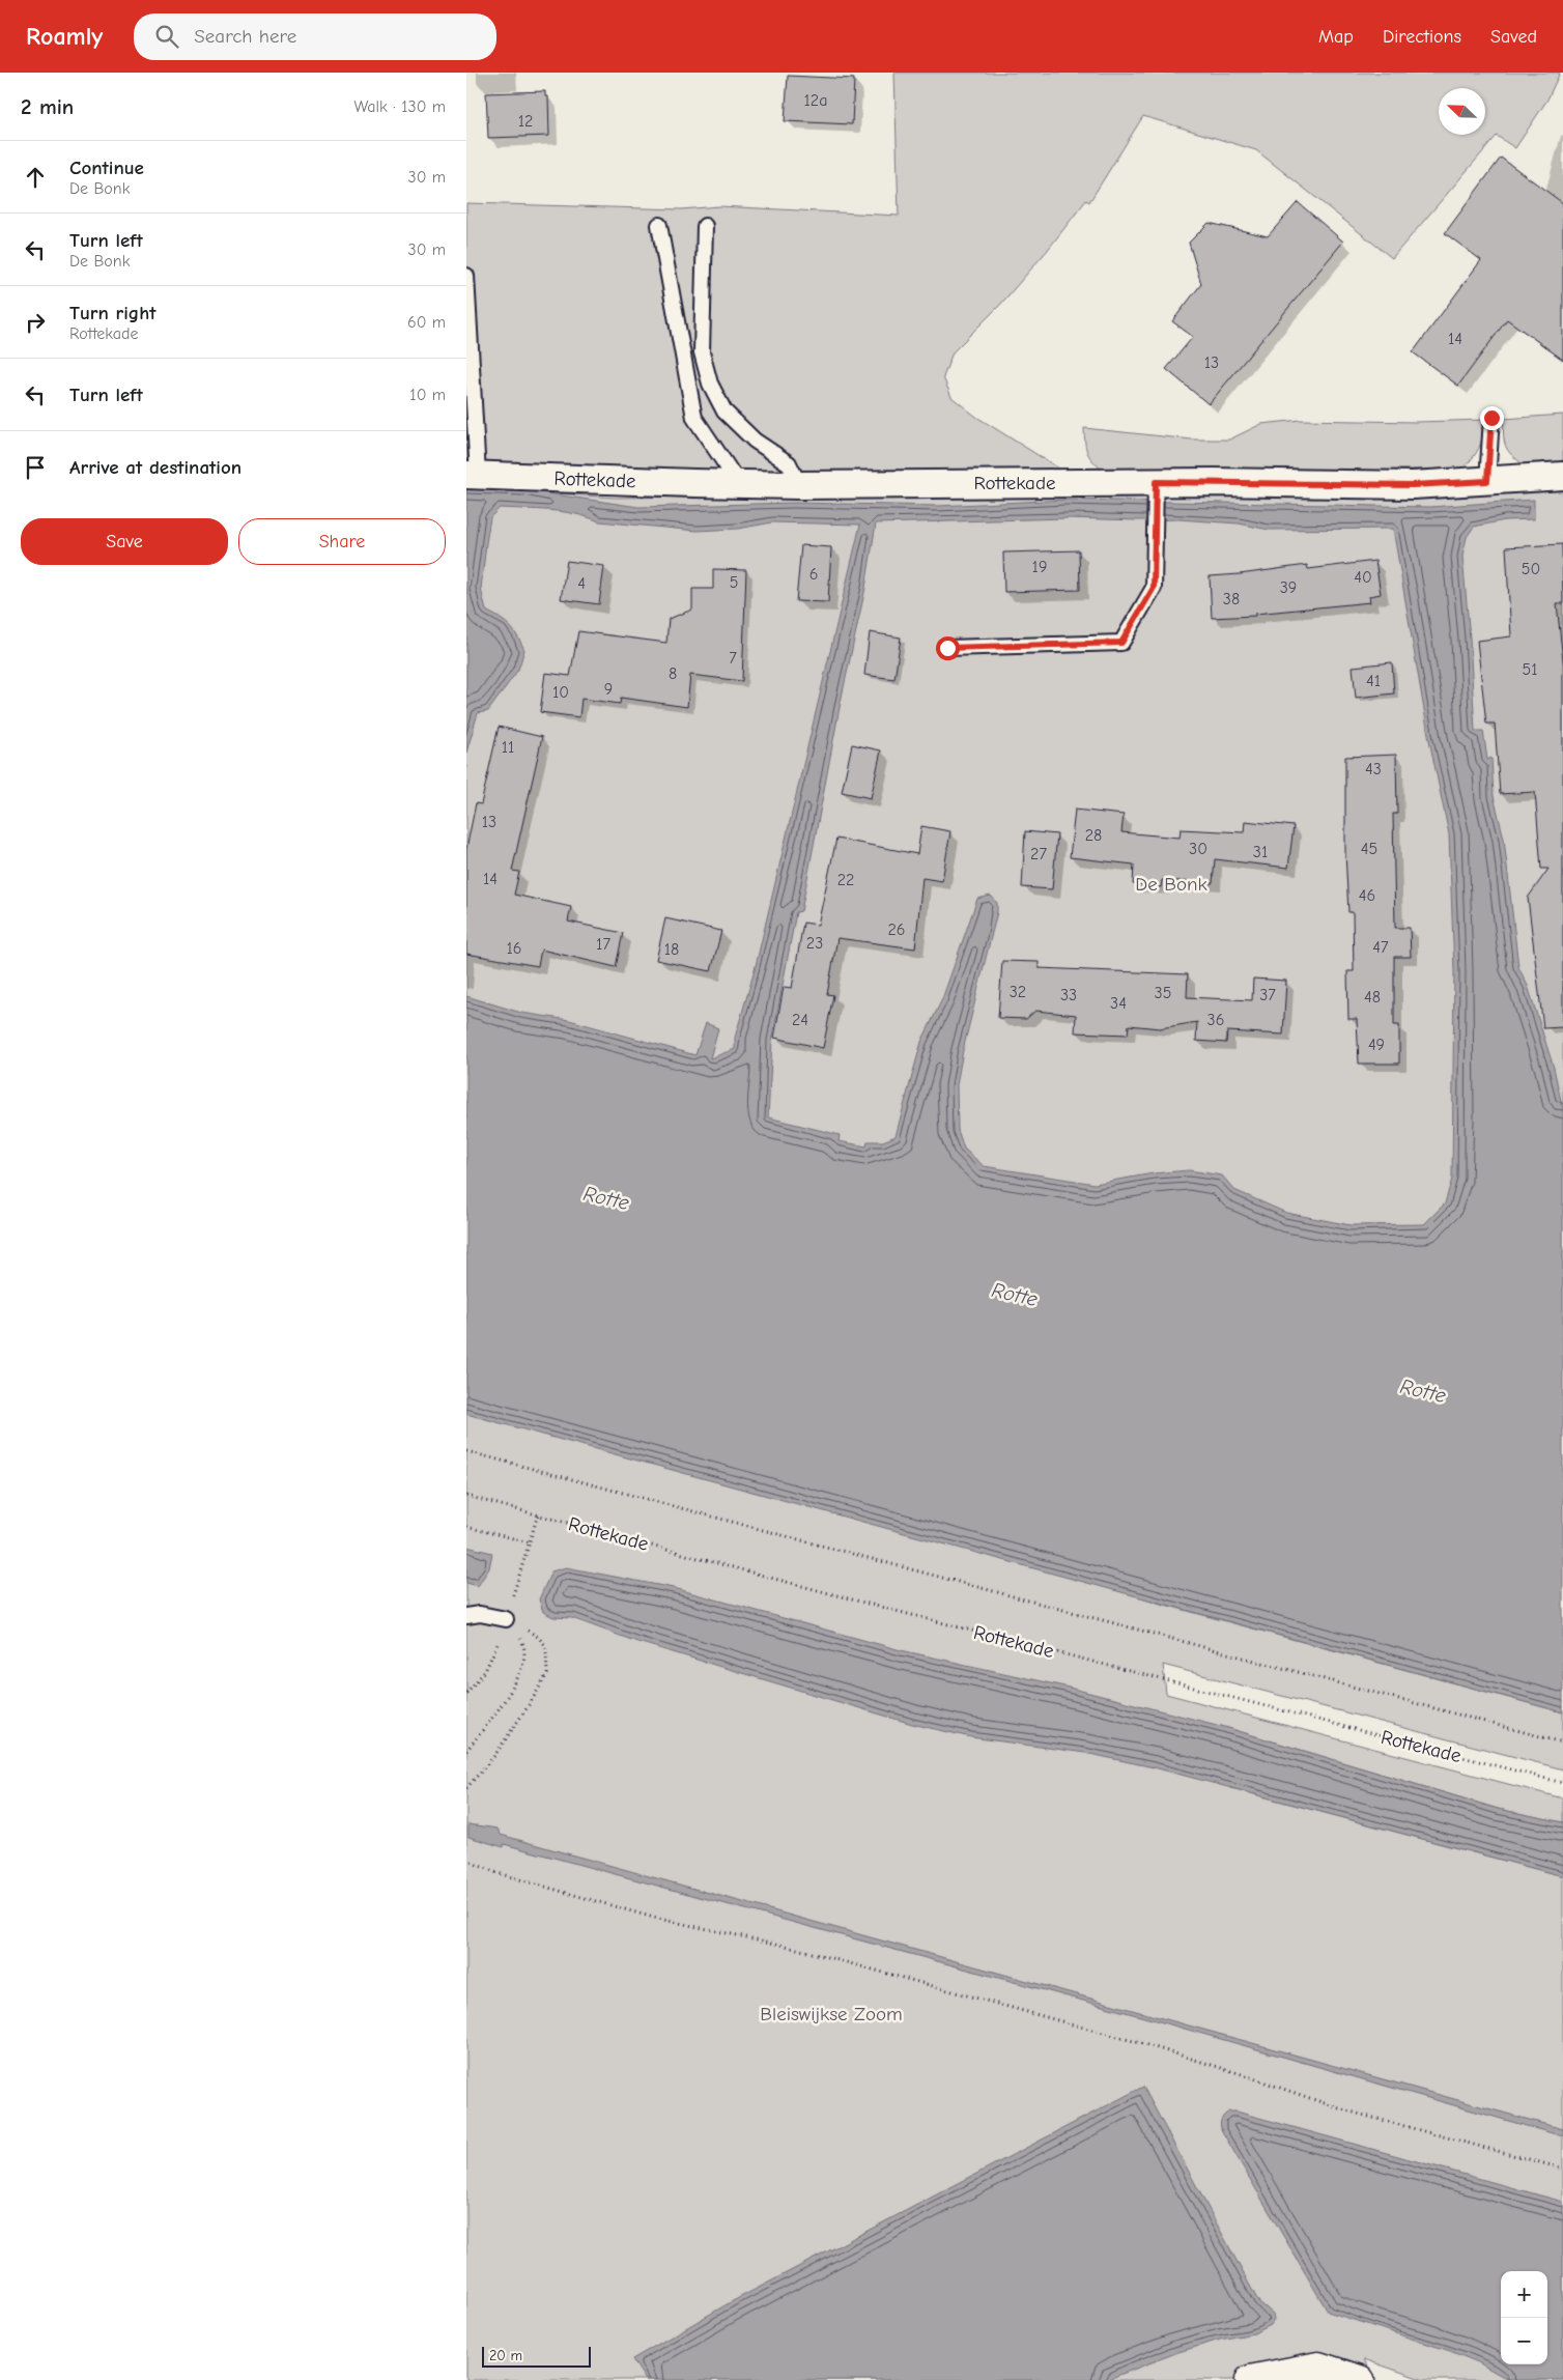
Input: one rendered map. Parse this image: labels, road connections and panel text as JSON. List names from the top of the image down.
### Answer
{
  "streets": {
    "street": ["Rottekade"]
  },
  "water": ["Rotte"],
  "parks": ["De Bonk", "Bleiswijkse Zoom"],
  "house_numbers": [
    "12a",
    "12",
    "14",
    "13",
    "19",
    "50",
    "6",
    "40",
    "5",
    "4",
    "39",
    "38",
    "7",
    "51",
    "8",
    "41",
    "9",
    "10",
    "11",
    "43",
    "13",
    "28",
    "30",
    "45",
    "31",
    "27",
    "14",
    "22",
    "46",
    "26",
    "23",
    "17",
    "47",
    "16",
    "18",
    "32",
    "35",
    "33",
    "37",
    "48",
    "34",
    "24",
    "36",
    "49"
  ],
  "scale_bar": "20 m",
  "north": "top left",
  "page": {
    "header": "Roamly",
    "search": "Search here",
    "nav": ["Map", "Directions", "Saved"],
    "heading": ["2 min", "Walk · 130 m"],
    "list": [
      ["Continue", "De Bonk", "30 m"],
      ["Turn left", "De Bonk", "30 m"],
      ["Turn right", "Rottekade", "60 m"],
      ["Turn left", "10 m"],
      "Arrive at destination"
    ],
    "buttons": ["Save", "Share"],
    "map_buttons": ["+", "−"],
    "scale": "20 m"
  }
}
